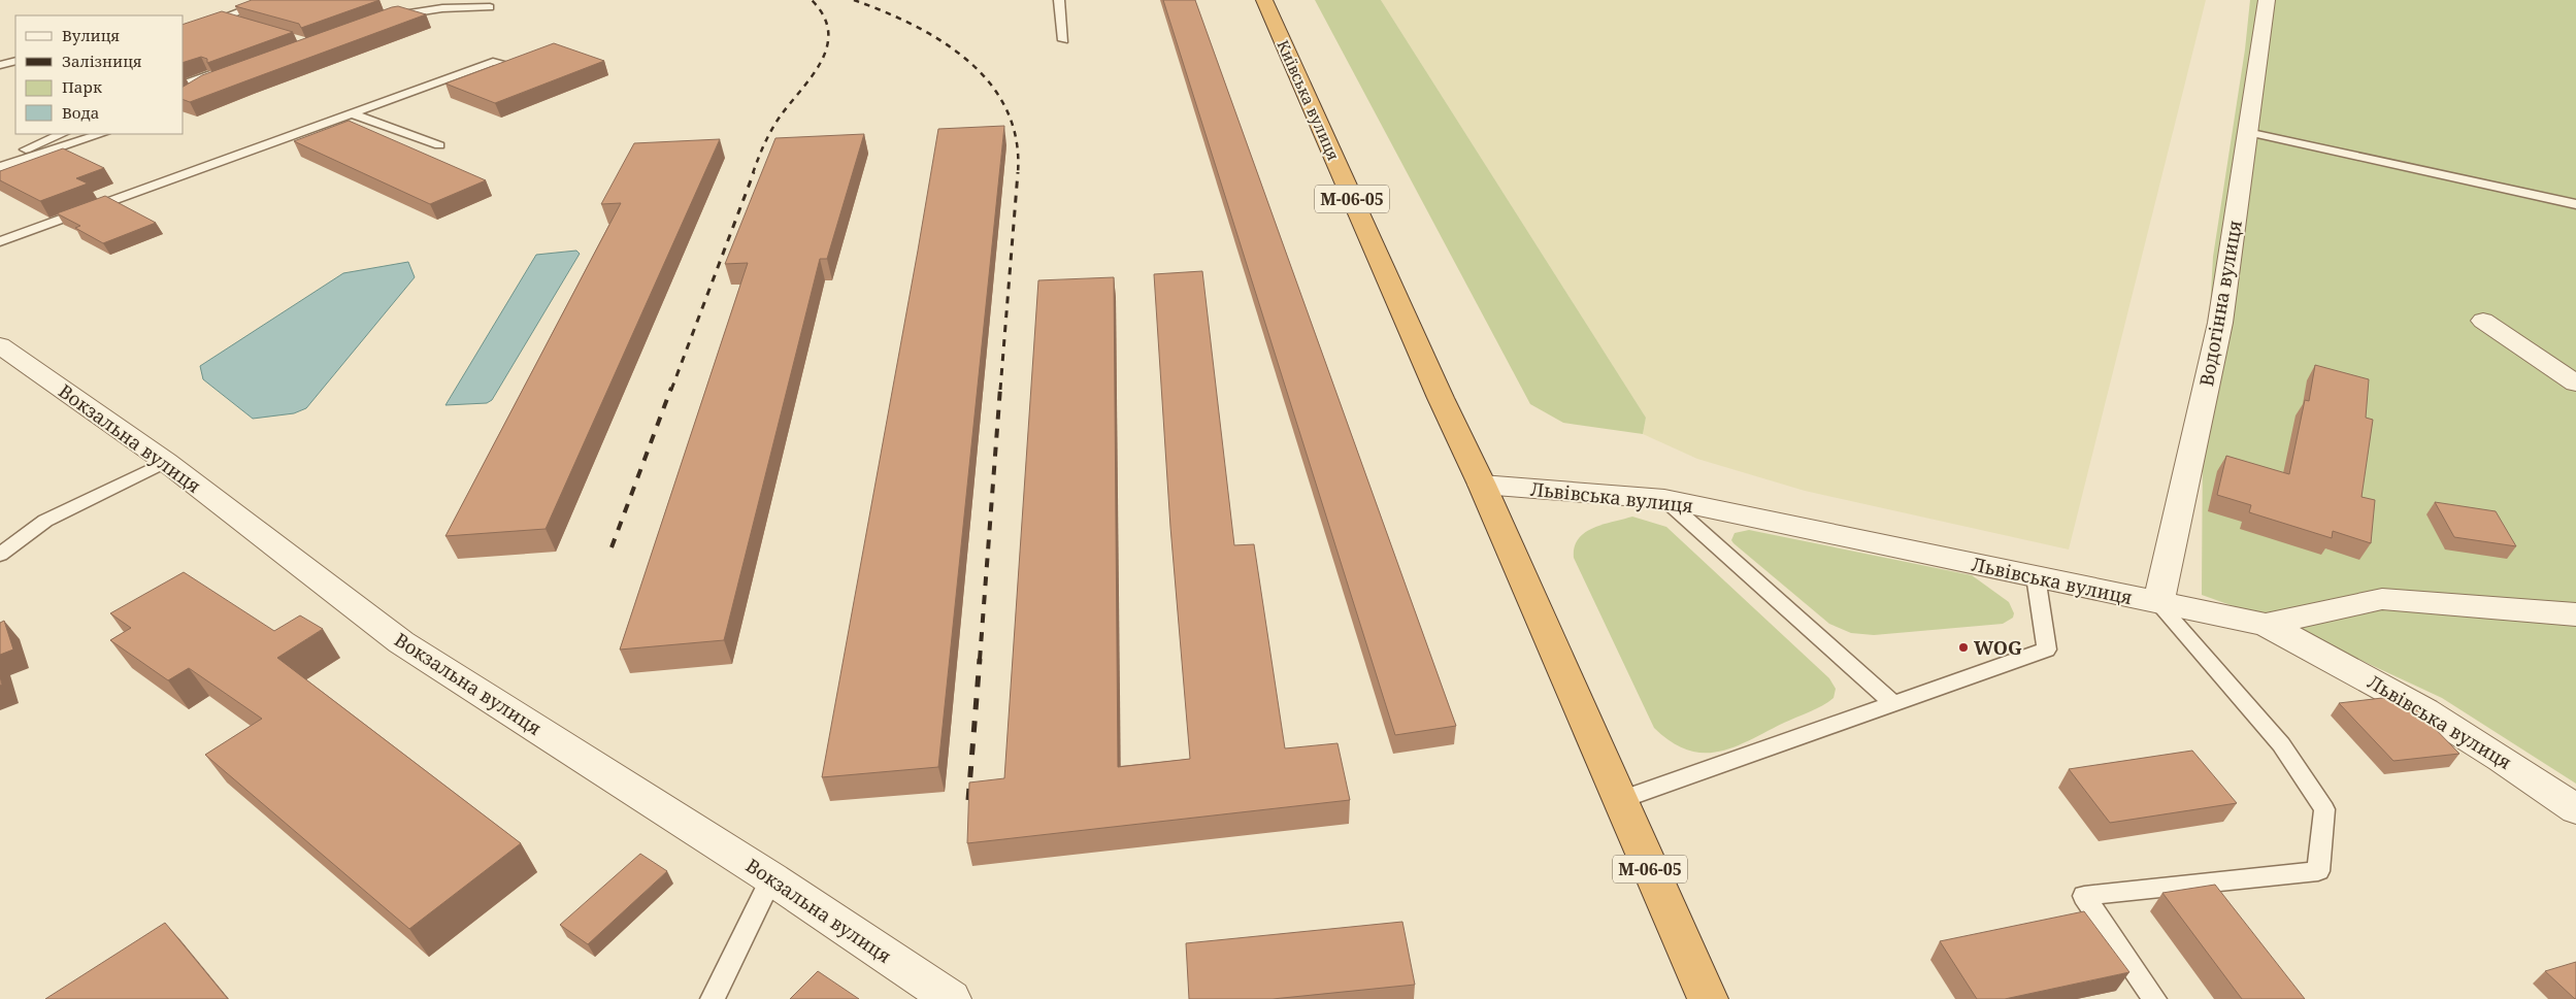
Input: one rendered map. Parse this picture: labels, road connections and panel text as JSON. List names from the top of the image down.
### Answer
{
  "streets": {
    "highway": ["Київська вулиця", "М-06-05"],
    "street": ["Водогінна вулиця", "Вокзальна вулиця", "Львівська вулиця"]
  },
  "crossings": [
    ["Київська вулиця", "М-06-05"],
    ["Київська вулиця", "Львівська вулиця"],
    ["М-06-05", "Львівська вулиця"],
    ["Водогінна вулиця", "Львівська вулиця"]
  ],
  "places": ["WOG"],
  "legend": [
    "Вулиця",
    "Залізниця",
    "Парк",
    "Вода"
  ]
}
